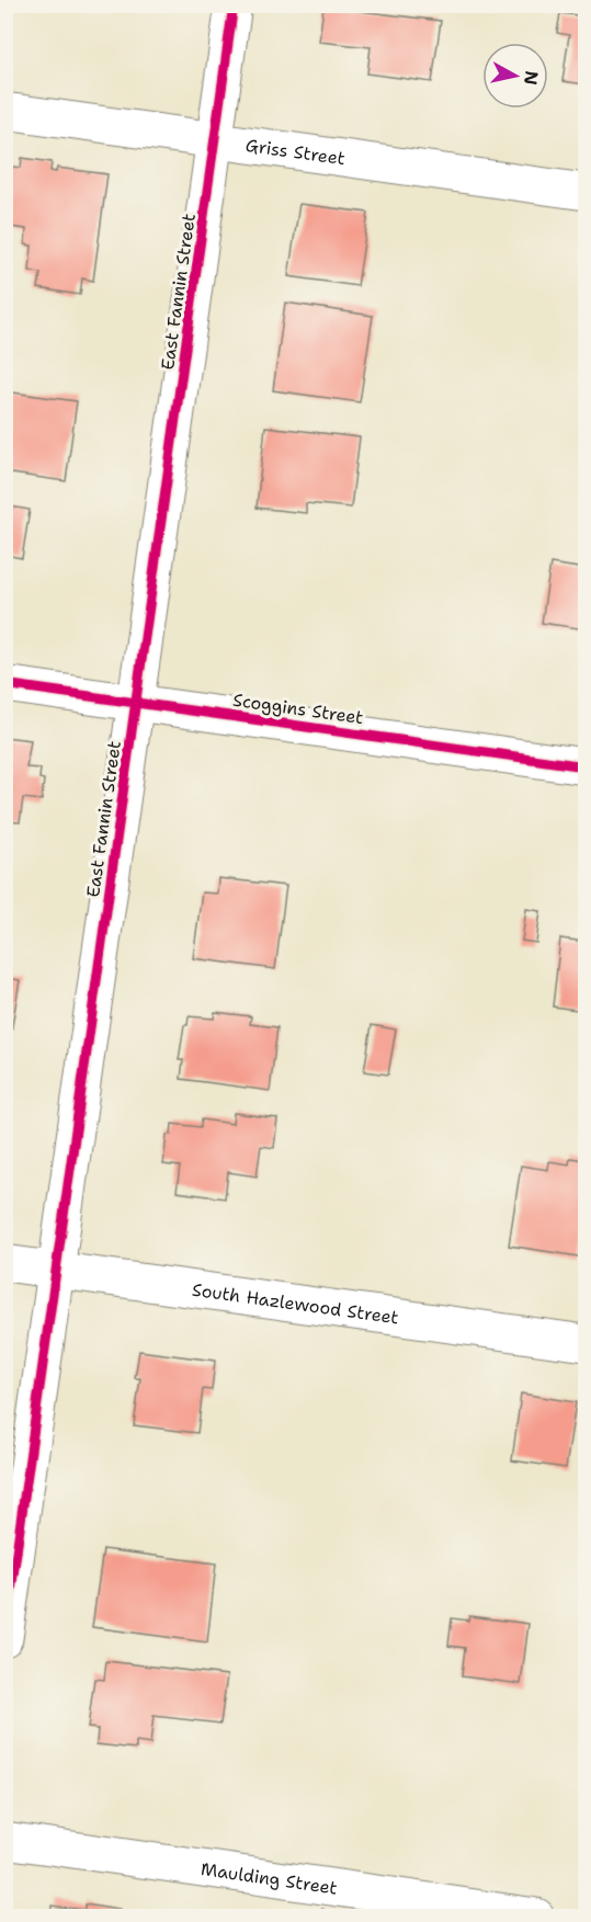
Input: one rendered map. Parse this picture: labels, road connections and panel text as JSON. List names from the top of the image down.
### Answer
{
  "streets": {
    "street": [
      "Griss Street",
      "East Fannin Street",
      "Scoggins Street",
      "South Hazlewood Street",
      "Maulding Street"
    ]
  },
  "crossings": [
    ["Griss Street", "East Fannin Street"],
    ["East Fannin Street", "Scoggins Street"],
    ["East Fannin Street", "South Hazlewood Street"]
  ],
  "north": "right"
}
